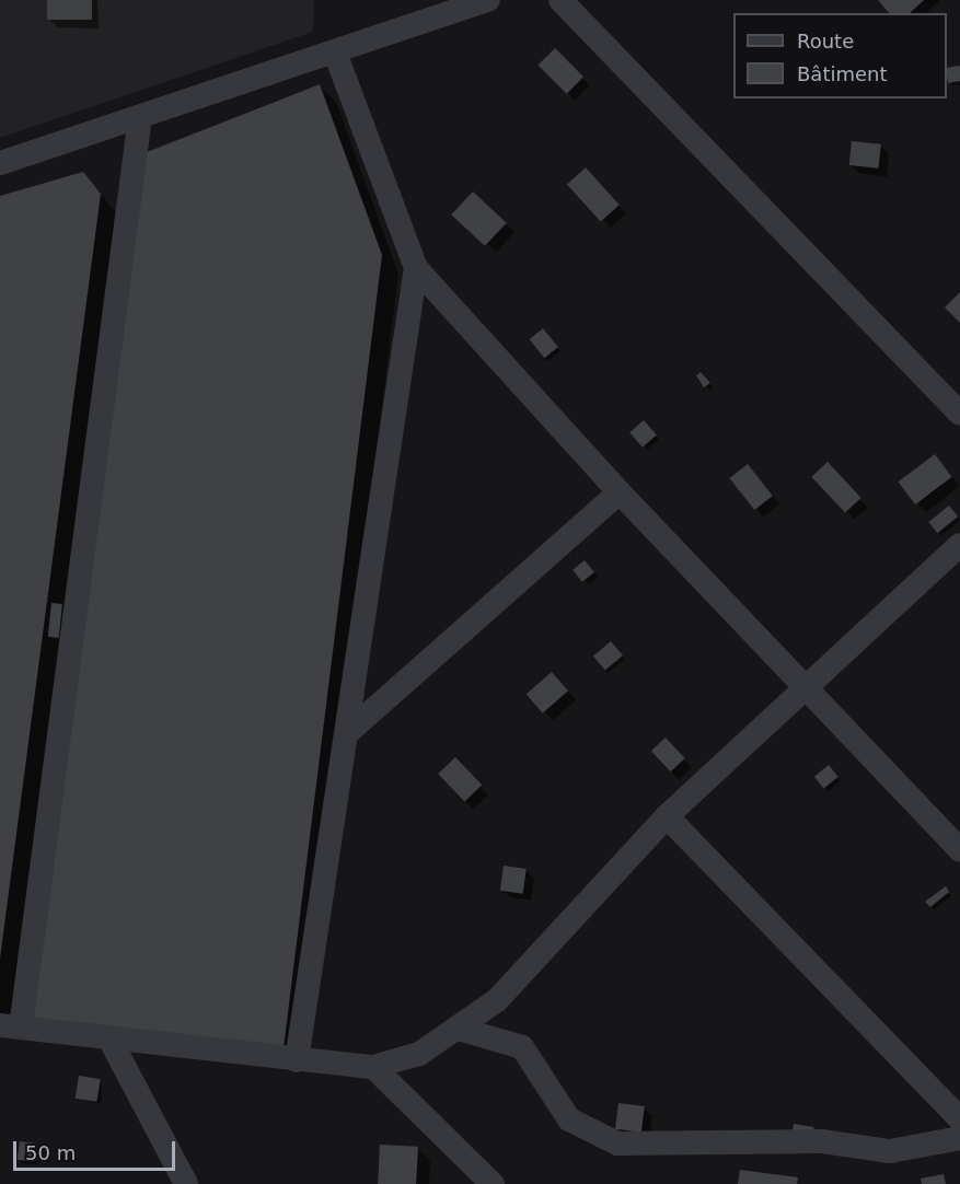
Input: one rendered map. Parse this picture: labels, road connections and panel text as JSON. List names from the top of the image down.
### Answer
{
  "legend": ["Route", "Bâtiment"],
  "scale_bar": "50 m"
}
